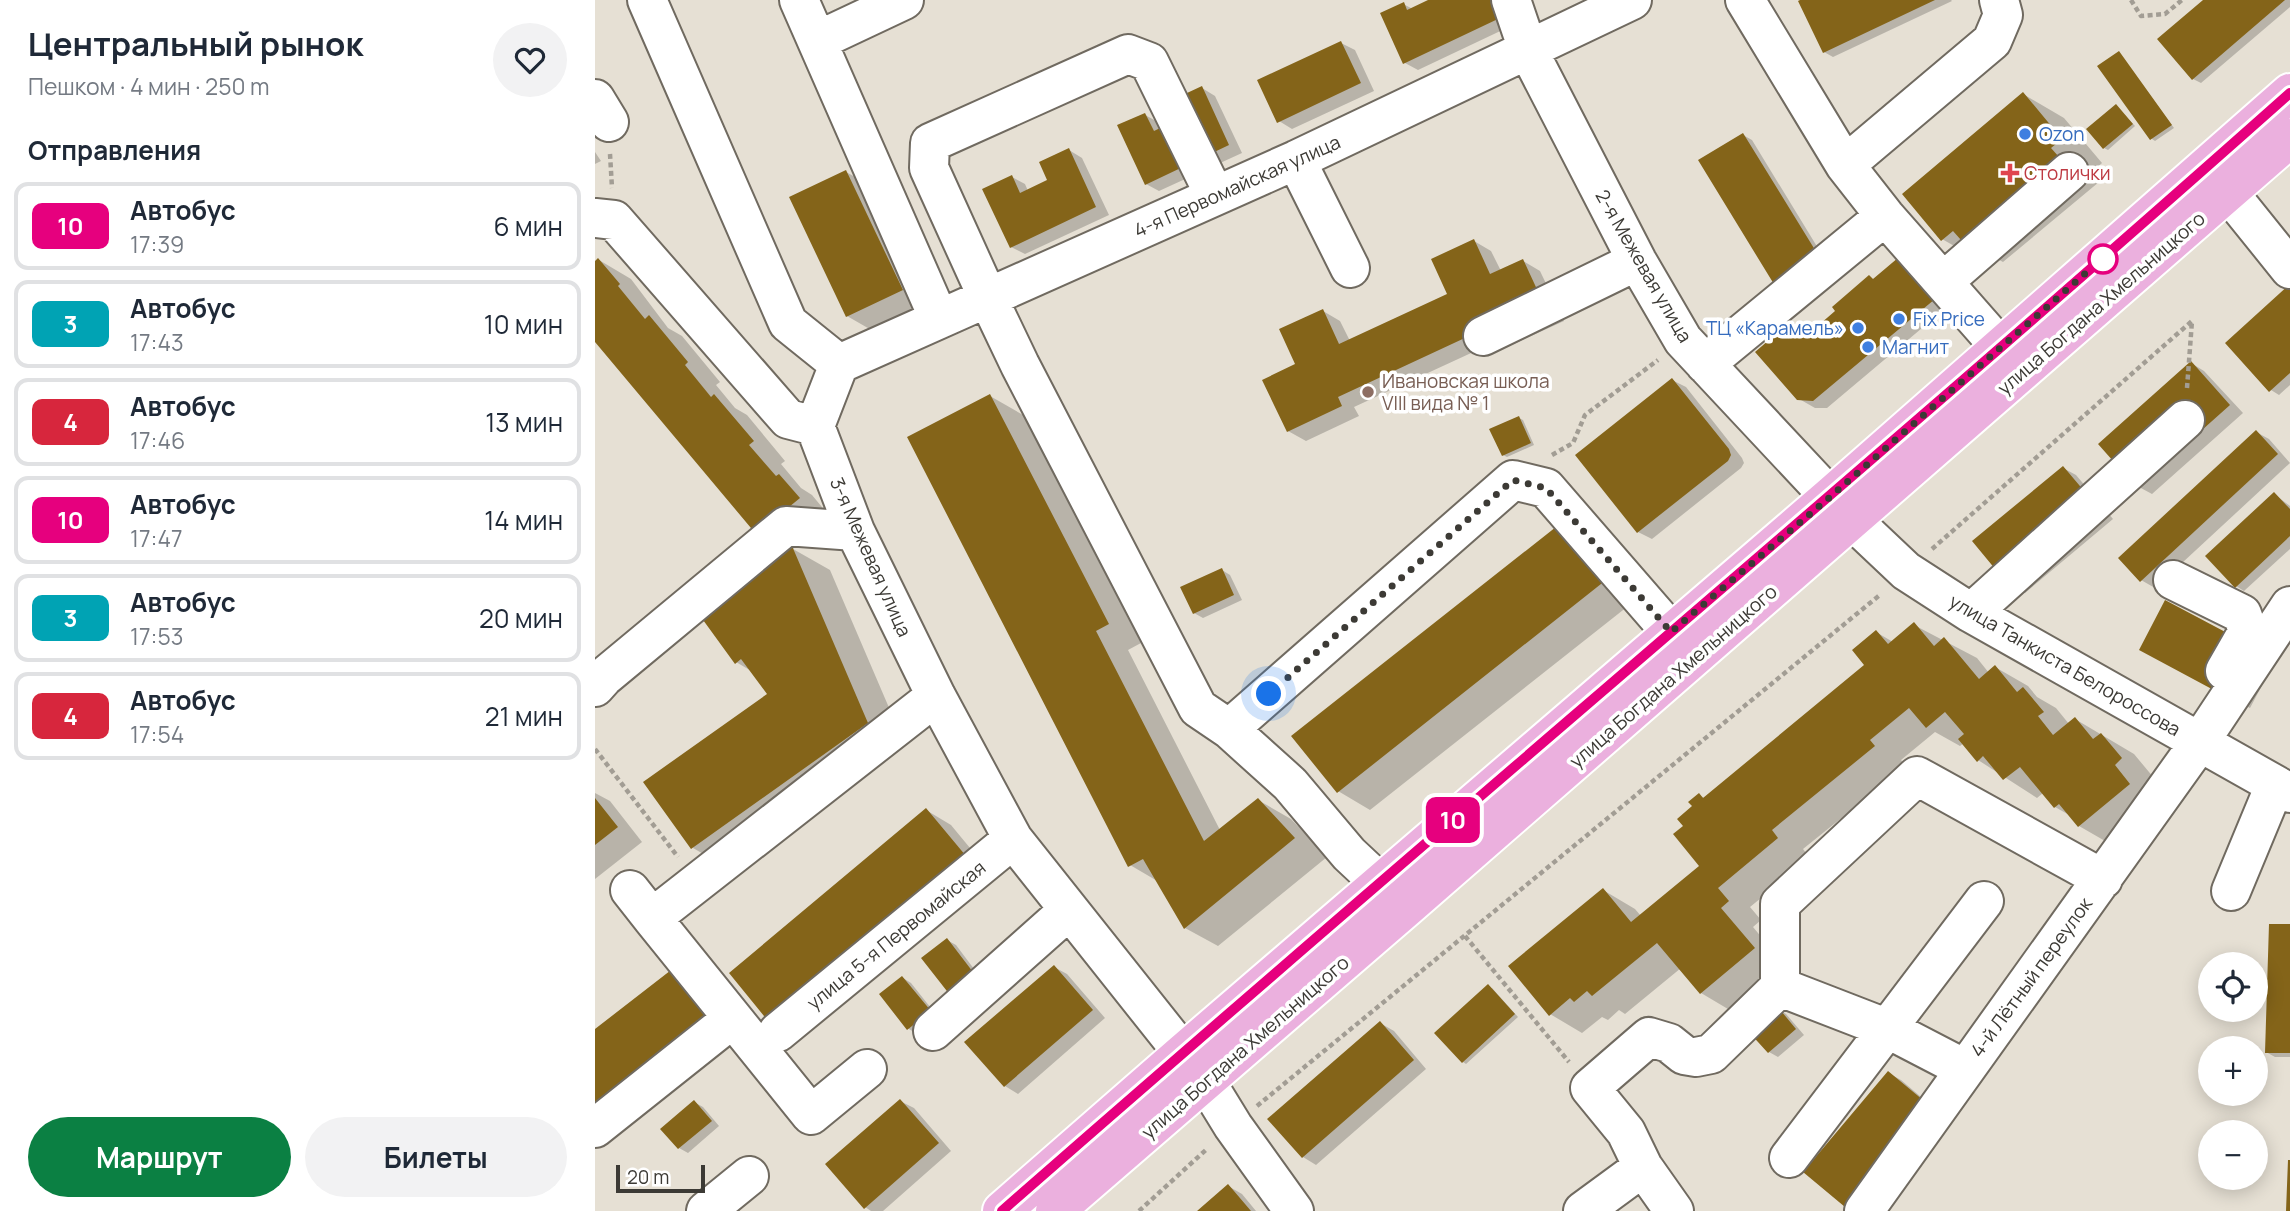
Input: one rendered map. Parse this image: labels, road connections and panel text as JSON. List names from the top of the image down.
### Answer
{
  "streets": {
    "main road": ["улица Богдана Хмельницкого"],
    "street": [
      "4-я Первомайская улица",
      "2-я Межевая улица",
      "3-я Межевая улица",
      "улица Танкиста Белороссова",
      "улица 5-я Первомайская",
      "4-й Лётный переулок"
    ]
  },
  "crossings": [
    ["4-я Первомайская улица", "2-я Межевая улица"],
    ["2-я Межевая улица", "улица Богдана Хмельницкого"],
    ["2-я Межевая улица", "улица Танкиста Белороссова"],
    ["улица Богдана Хмельницкого", "3-я Межевая улица"],
    ["улица Богдана Хмельницкого", "улица Танкиста Белороссова"],
    ["3-я Межевая улица", "улица 5-я Первомайская"],
    ["улица Танкиста Белороссова", "4-й Лётный переулок"]
  ],
  "places": {
    "other": [
      "Ozon",
      "Fix Price",
      "ТЦ «Карамель»",
      "Магнит",
      "Ивановская школа VIII вида № 1"
    ],
    "health": ["Столички"]
  },
  "lines": ["bus line 10"],
  "scale_bar": "20 m",
  "page": {
    "heading": [
      ["Центральный рынок", "Пешком · 4 мин · 250 m"],
      "Отправления"
    ],
    "on_map": "10",
    "list": [
      {
        "mark": "10",
        "name": "Автобус",
        "note": "17:39",
        "value": "6 мин"
      },
      {
        "mark": "3",
        "name": "Автобус",
        "note": "17:43",
        "value": "10 мин"
      },
      {
        "mark": "4",
        "name": "Автобус",
        "note": "17:46",
        "value": "13 мин"
      },
      {
        "mark": "10",
        "name": "Автобус",
        "note": "17:47",
        "value": "14 мин"
      },
      {
        "mark": "3",
        "name": "Автобус",
        "note": "17:53",
        "value": "20 мин"
      },
      {
        "mark": "4",
        "name": "Автобус",
        "note": "17:54",
        "value": "21 мин"
      }
    ],
    "map_buttons": ["+", "−"],
    "buttons": ["Маршрут", "Билеты"],
    "scale": "20 m"
  }
}
